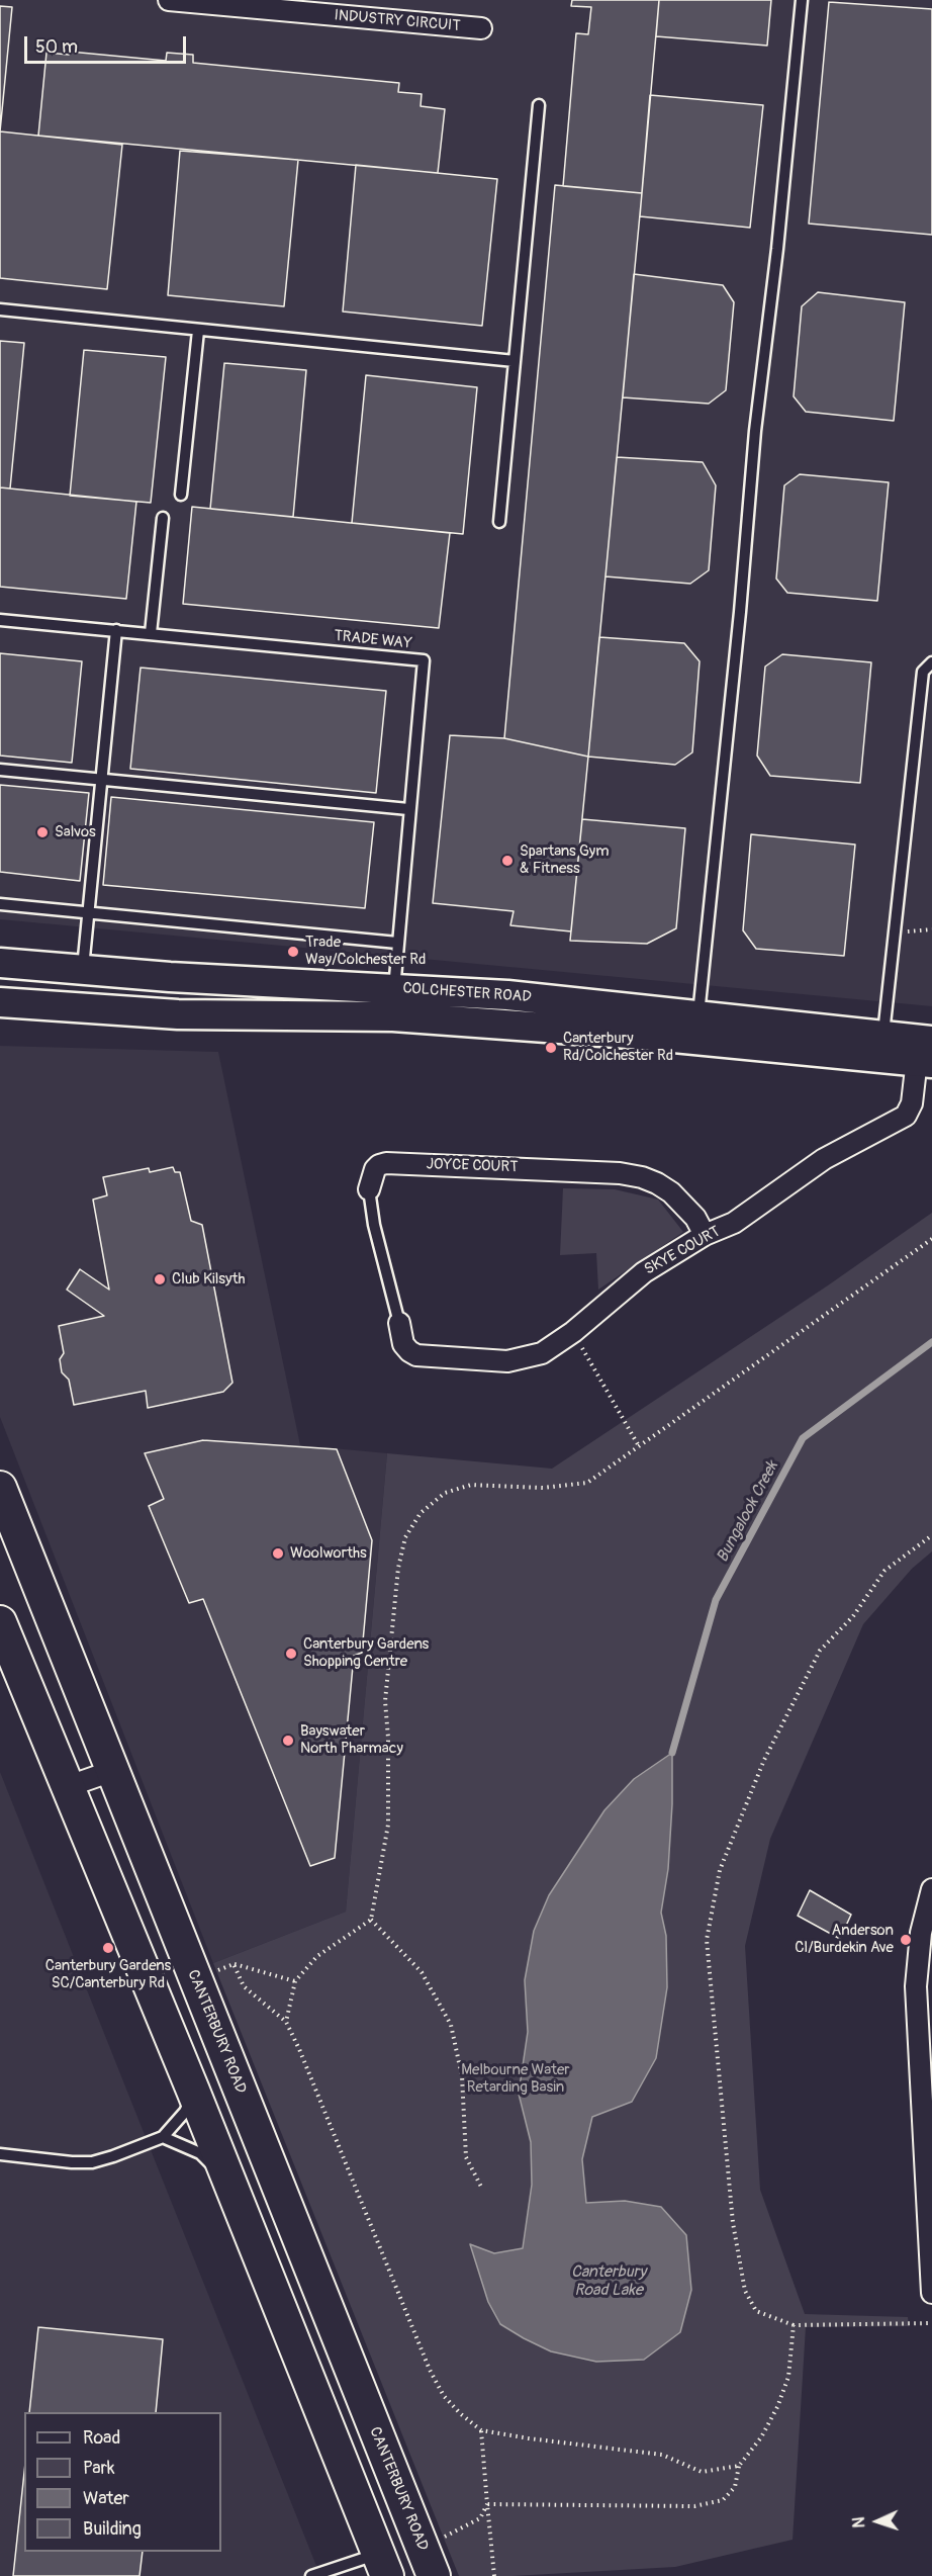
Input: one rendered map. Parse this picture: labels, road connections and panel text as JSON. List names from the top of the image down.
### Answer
{
  "streets": {
    "main road": ["COLCHESTER ROAD", "CANTERBURY ROAD"],
    "street": ["INDUSTRY CIRCUIT", "JOYCE COURT", "SKYE COURT"],
    "lane": ["TRADE WAY"]
  },
  "crossings": [
    ["TRADE WAY", "COLCHESTER ROAD"],
    ["COLCHESTER ROAD", "SKYE COURT"],
    ["JOYCE COURT", "SKYE COURT"]
  ],
  "water": ["Bungalook Creek", "Canterbury Road Lake"],
  "parks": ["Melbourne Water Retarding Basin"],
  "places": [
    "Salvos",
    "Spartans Gym & Fitness",
    "Trade Way/Colchester Rd",
    "Canterbury Rd/Colchester Rd",
    "Club Kilsyth",
    "Woolworths",
    "Canterbury Gardens Shopping Centre",
    "Bayswater North Pharmacy",
    "Anderson Cl/Burdekin Ave",
    "Canterbury Gardens SC/Canterbury Rd"
  ],
  "legend": [
    "Road",
    "Park",
    "Water",
    "Building"
  ],
  "scale_bar": "50 m",
  "north": "left"
}
